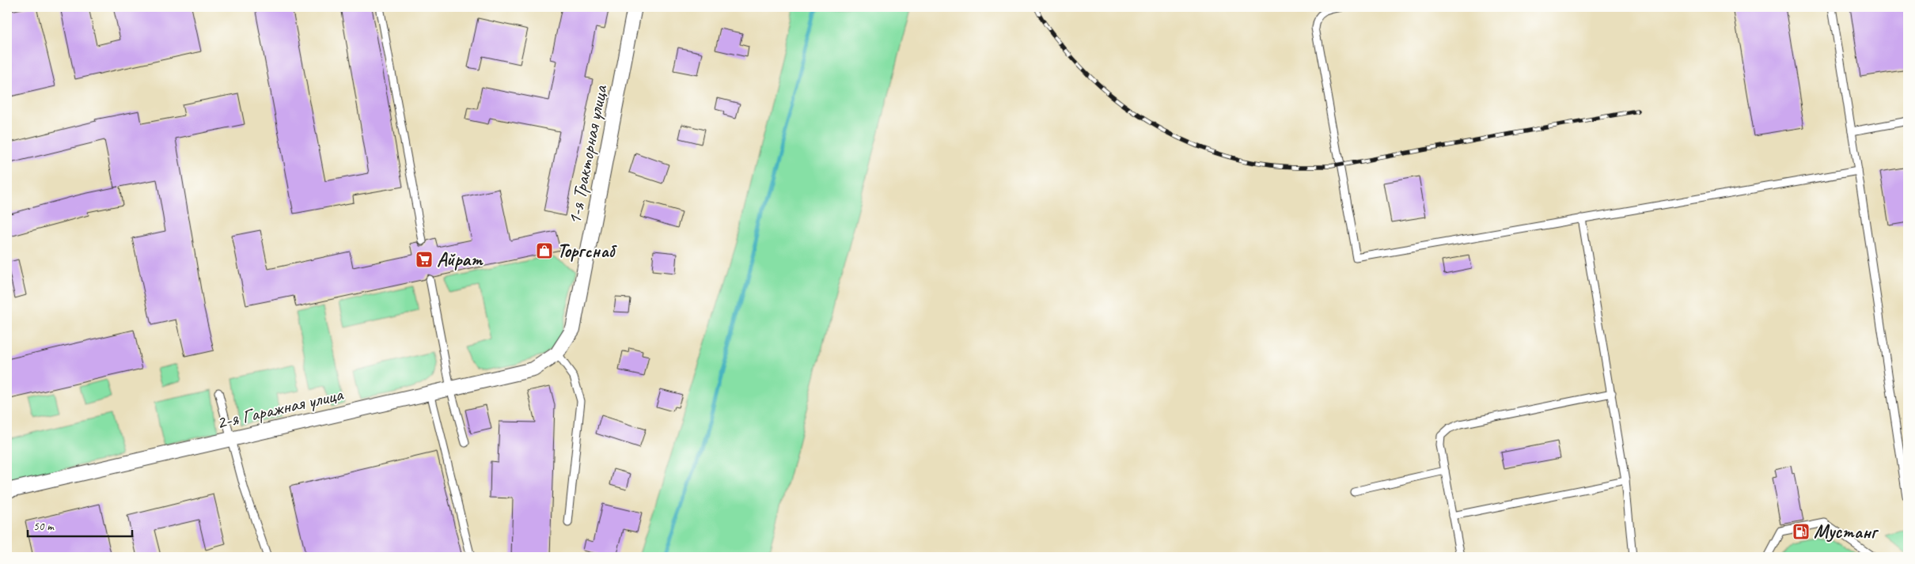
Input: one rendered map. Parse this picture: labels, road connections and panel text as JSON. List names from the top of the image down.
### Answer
{
  "streets": {
    "street": ["1-я Тракторная улица", "2-я Гаражная улица"]
  },
  "crossings": [
    ["1-я Тракторная улица", "2-я Гаражная улица"]
  ],
  "places": {
    "shop": ["Торгснаб"],
    "supermarket": ["Айрат"],
    "fuel station": ["Мустанг"]
  },
  "scale_bar": "50 m"
}
